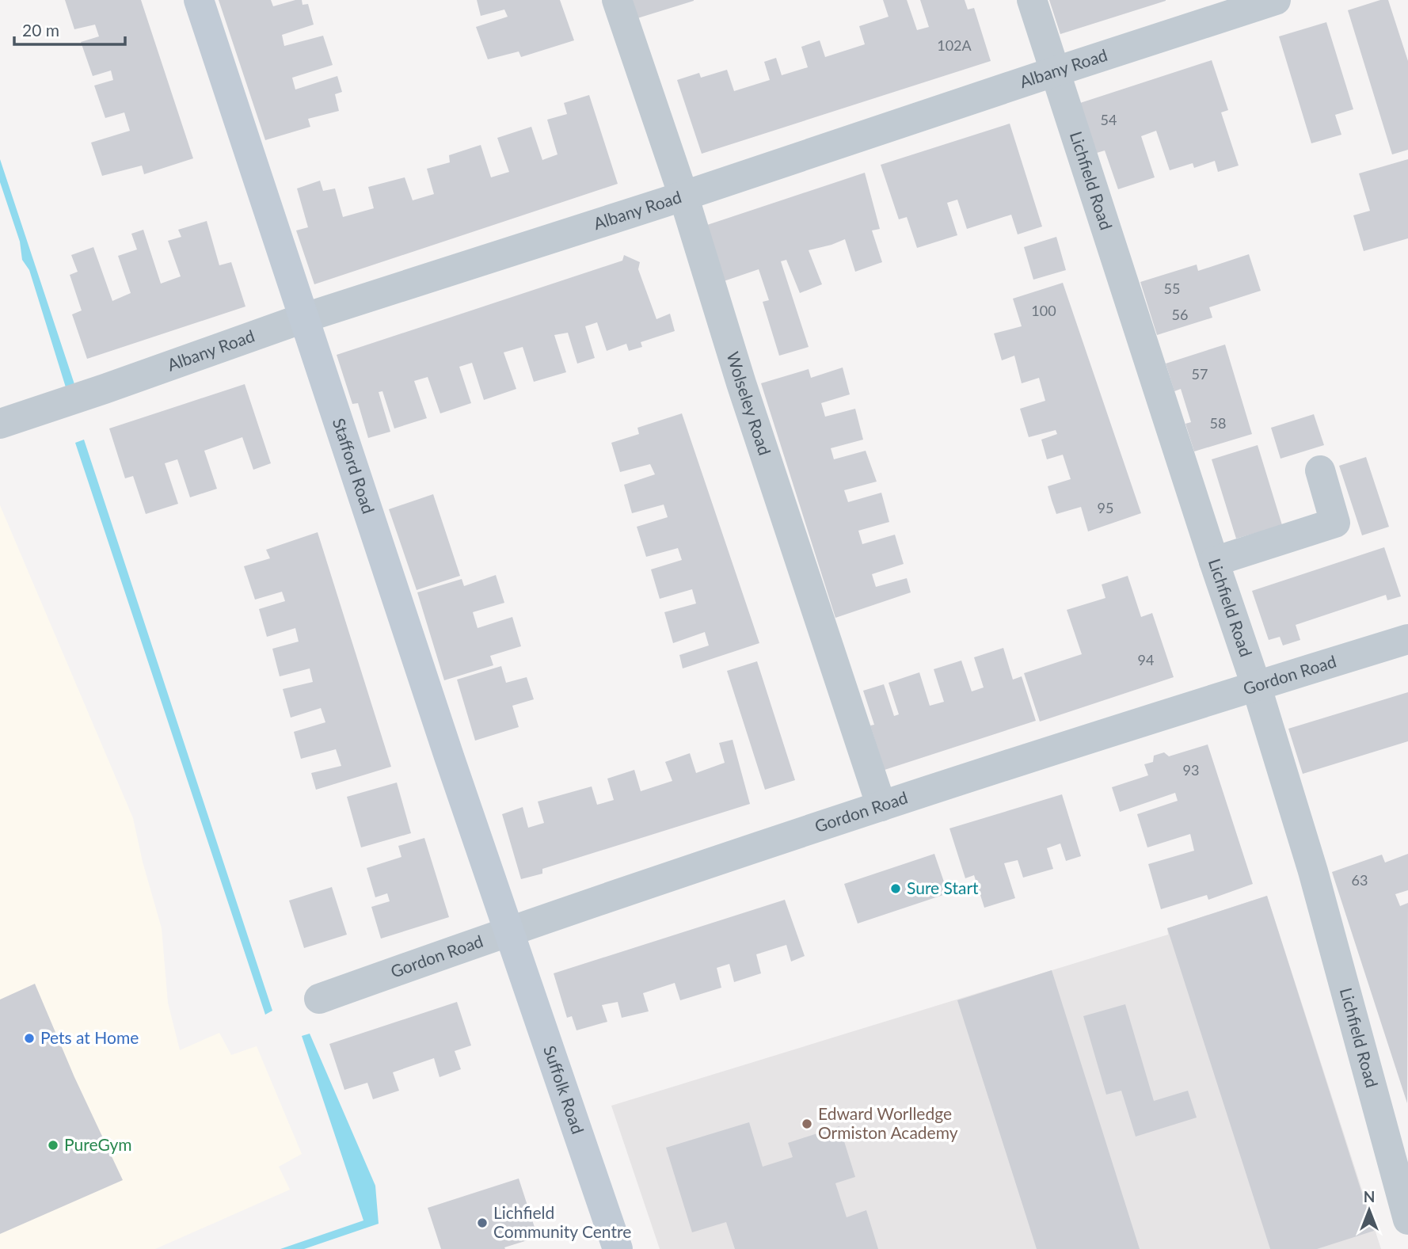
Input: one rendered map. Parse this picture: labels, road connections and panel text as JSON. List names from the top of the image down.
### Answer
{
  "streets": {
    "street": [
      "Albany Road",
      "Lichfield Road",
      "Wolseley Road",
      "Stafford Road",
      "Gordon Road",
      "Suffolk Road"
    ]
  },
  "crossings": [
    ["Albany Road", "Lichfield Road"],
    ["Albany Road", "Wolseley Road"],
    ["Albany Road", "Stafford Road"],
    ["Lichfield Road", "Gordon Road"],
    ["Wolseley Road", "Gordon Road"],
    ["Stafford Road", "Gordon Road"],
    ["Stafford Road", "Suffolk Road"],
    ["Gordon Road", "Suffolk Road"]
  ],
  "places": [
    "Sure Start",
    "Pets at Home",
    "Edward Worlledge Ormiston Academy",
    "PureGym",
    "Lichfield Community Centre"
  ],
  "house_numbers": [
    "102A",
    "54",
    "55",
    "100",
    "56",
    "57",
    "58",
    "95",
    "94",
    "93",
    "63"
  ],
  "scale_bar": "20 m",
  "north": "top"
}
